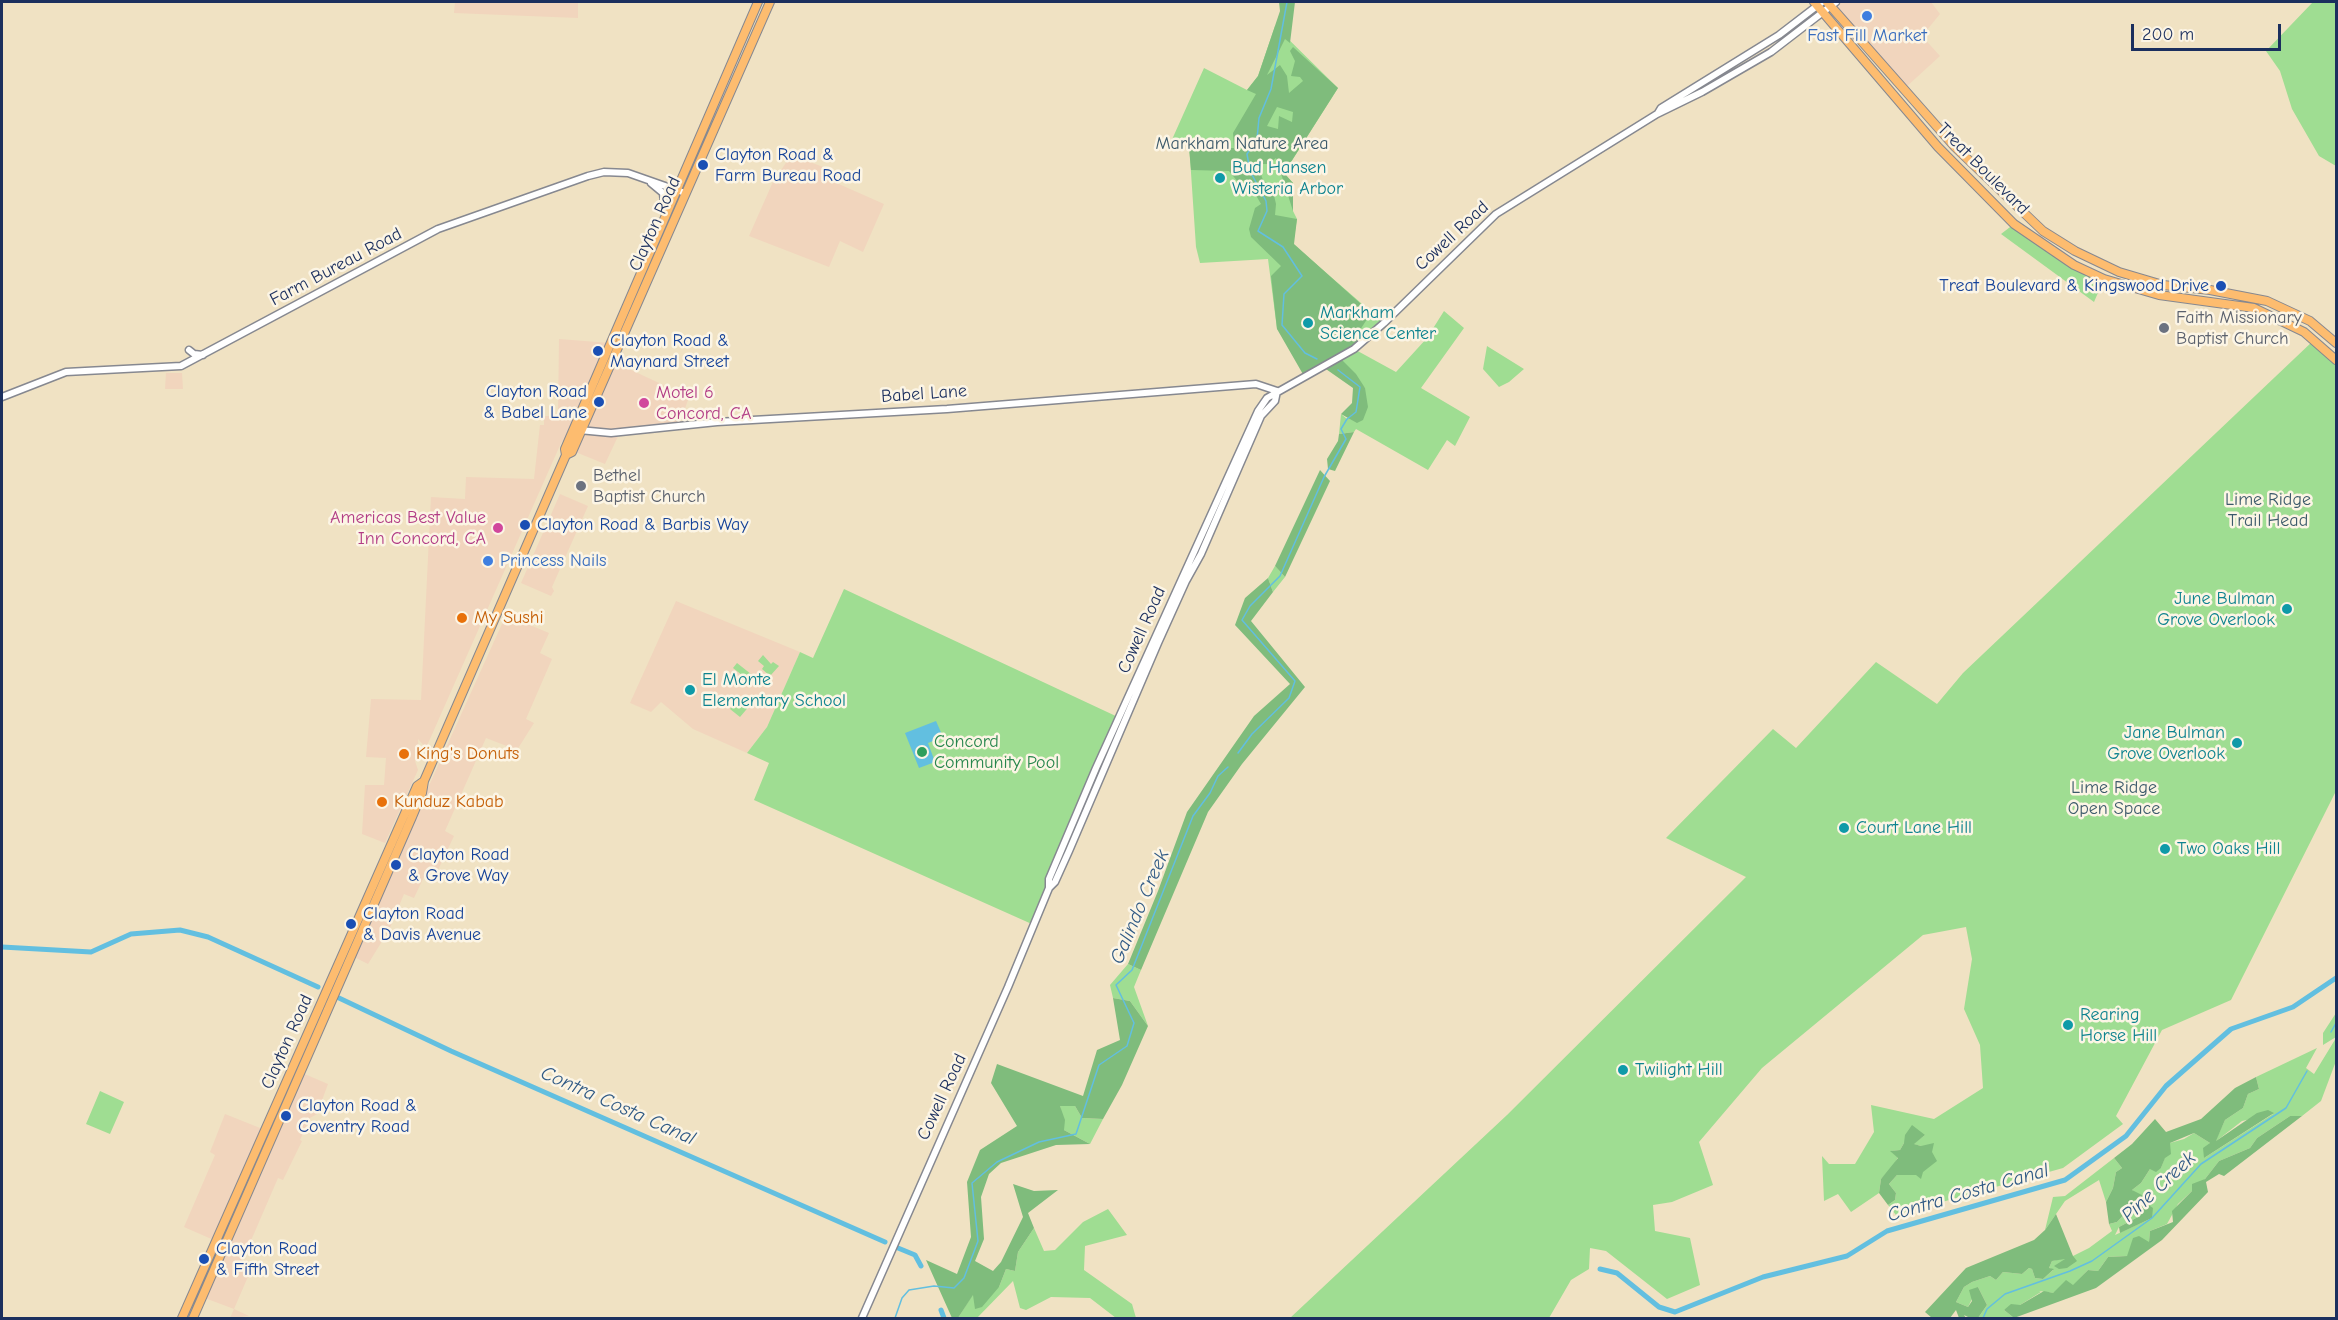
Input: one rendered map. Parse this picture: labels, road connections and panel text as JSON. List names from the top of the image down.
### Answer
{
  "streets": {
    "main road": ["Treat Boulevard", "Clayton Road"],
    "street": ["Cowell Road", "Farm Bureau Road", "Babel Lane"]
  },
  "crossings": [
    ["Treat Boulevard", "Cowell Road"],
    ["Clayton Road", "Farm Bureau Road"],
    ["Clayton Road", "Babel Lane"],
    ["Cowell Road", "Babel Lane"]
  ],
  "water": ["Galindo Creek", "Contra Costa Canal", "Pine Creek"],
  "parks": ["Markham Nature Area", "Lime Ridge Trail Head", "Lime Ridge Open Space"],
  "places": [
    "Fast Fill Market",
    "Clayton Road & Farm Bureau Road",
    "Bud Hansen Wisteria Arbor",
    "Treat Boulevard & Kingswood Drive",
    "Markham Science Center",
    "Faith Missionary Baptist Church",
    "Clayton Road & Maynard Street",
    "Clayton Road & Babel Lane",
    "Motel 6 Concord, CA",
    "Bethel Baptist Church",
    "Clayton Road & Barbis Way",
    "Americas Best Value Inn Concord, CA",
    "Princess Nails",
    "June Bulman Grove Overlook",
    "My Sushi",
    "El Monte Elementary School",
    "Jane Bulman Grove Overlook",
    "Concord Community Pool",
    "King's Donuts",
    "Kunduz Kabab",
    "Court Lane Hill",
    "Two Oaks Hill",
    "Clayton Road & Grove Way",
    "Clayton Road & Davis Avenue",
    "Rearing Horse Hill",
    "Twilight Hill",
    "Clayton Road & Coventry Road",
    "Clayton Road & Fifth Street"
  ],
  "scale_bar": "200 m"
}
